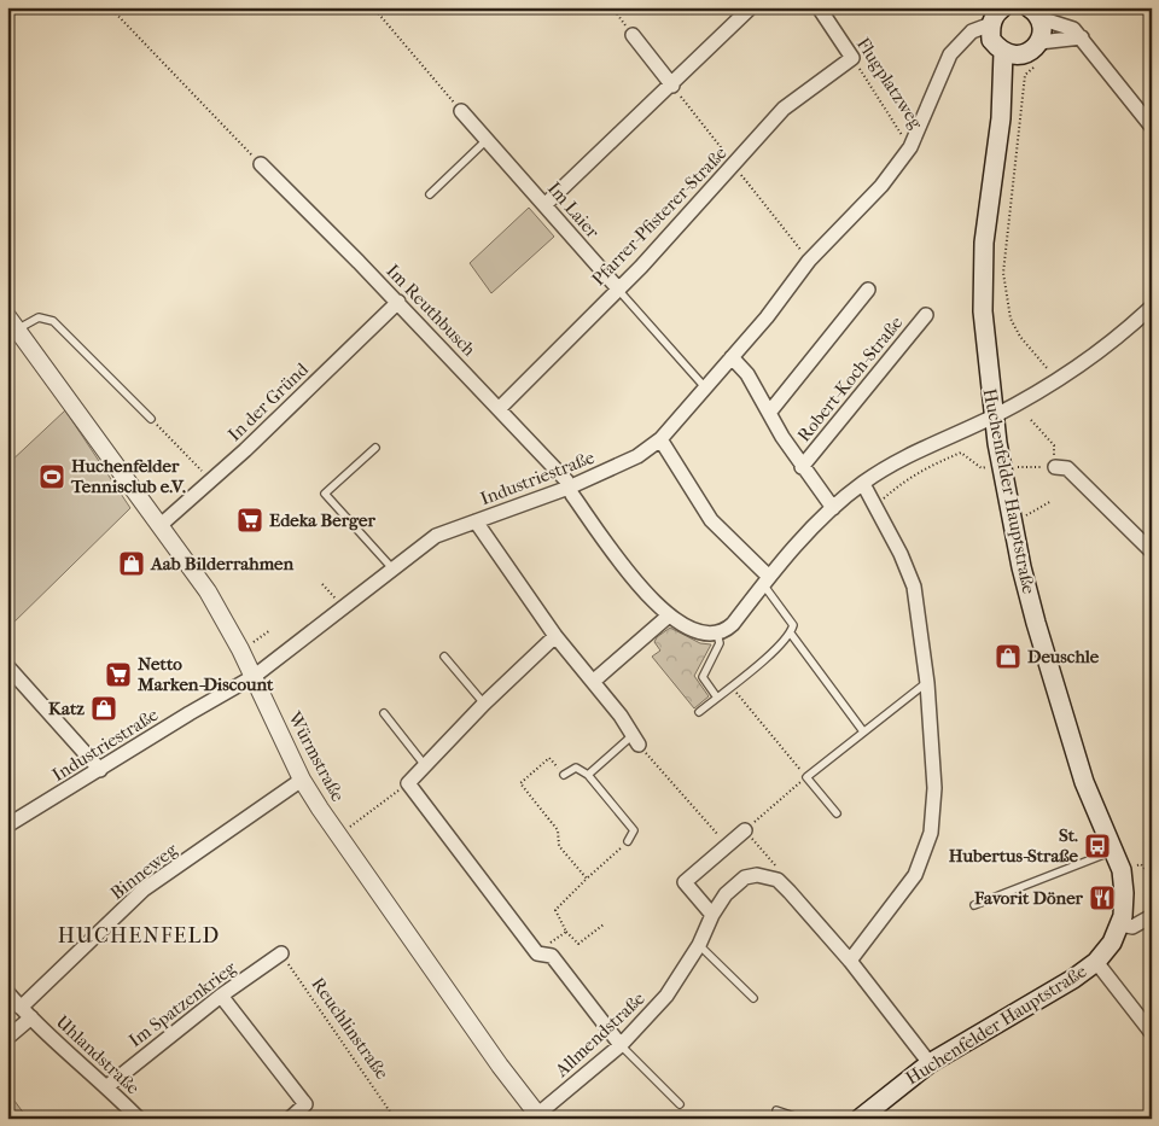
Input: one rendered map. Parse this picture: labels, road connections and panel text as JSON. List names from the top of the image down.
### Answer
{
  "streets": {
    "main road": ["Huchenfelder Hauptstraße"],
    "street": [
      "Flugplatzweg",
      "Im Laier",
      "Pfarrer-Pfisterer-Straße",
      "Im Reuthbusch",
      "Robert-Koch-Straße",
      "In der Gründ",
      "Industriestraße",
      "Würmstraße",
      "Binneweg",
      "Im Spatzenkrieg",
      "Allmendstraße",
      "Uhlandstraße"
    ],
    "path": ["Reuchlinstraße"]
  },
  "crossings": [
    ["Flugplatzweg", "Pfarrer-Pfisterer-Straße"],
    ["Flugplatzweg", "Industriestraße"],
    ["Im Laier", "Pfarrer-Pfisterer-Straße"],
    ["Im Laier", "Industriestraße"],
    ["Pfarrer-Pfisterer-Straße", "Im Reuthbusch"],
    ["Im Reuthbusch", "In der Gründ"],
    ["Im Reuthbusch", "Industriestraße"],
    ["Robert-Koch-Straße", "Industriestraße"],
    ["In der Gründ", "Würmstraße"],
    ["Industriestraße", "Huchenfelder Hauptstraße"],
    ["Industriestraße", "Würmstraße"],
    ["Huchenfelder Hauptstraße", "Allmendstraße"],
    ["Würmstraße", "Binneweg"],
    ["Würmstraße", "Allmendstraße"],
    ["Binneweg", "Uhlandstraße"],
    ["Im Spatzenkrieg", "Reuchlinstraße"],
    ["Im Spatzenkrieg", "Uhlandstraße"]
  ],
  "districts": ["HUCHENFELD"],
  "places": {
    "sports": ["Huchenfelder Tennisclub e.V."],
    "supermarket": ["Edeka Berger", "Netto Marken-Discount"],
    "shop": ["Aab Bilderrahmen", "Deuschle", "Katz"],
    "bus stop": ["St. Hubertus-Straße"],
    "restaurant": ["Favorit Döner"]
  }
}
